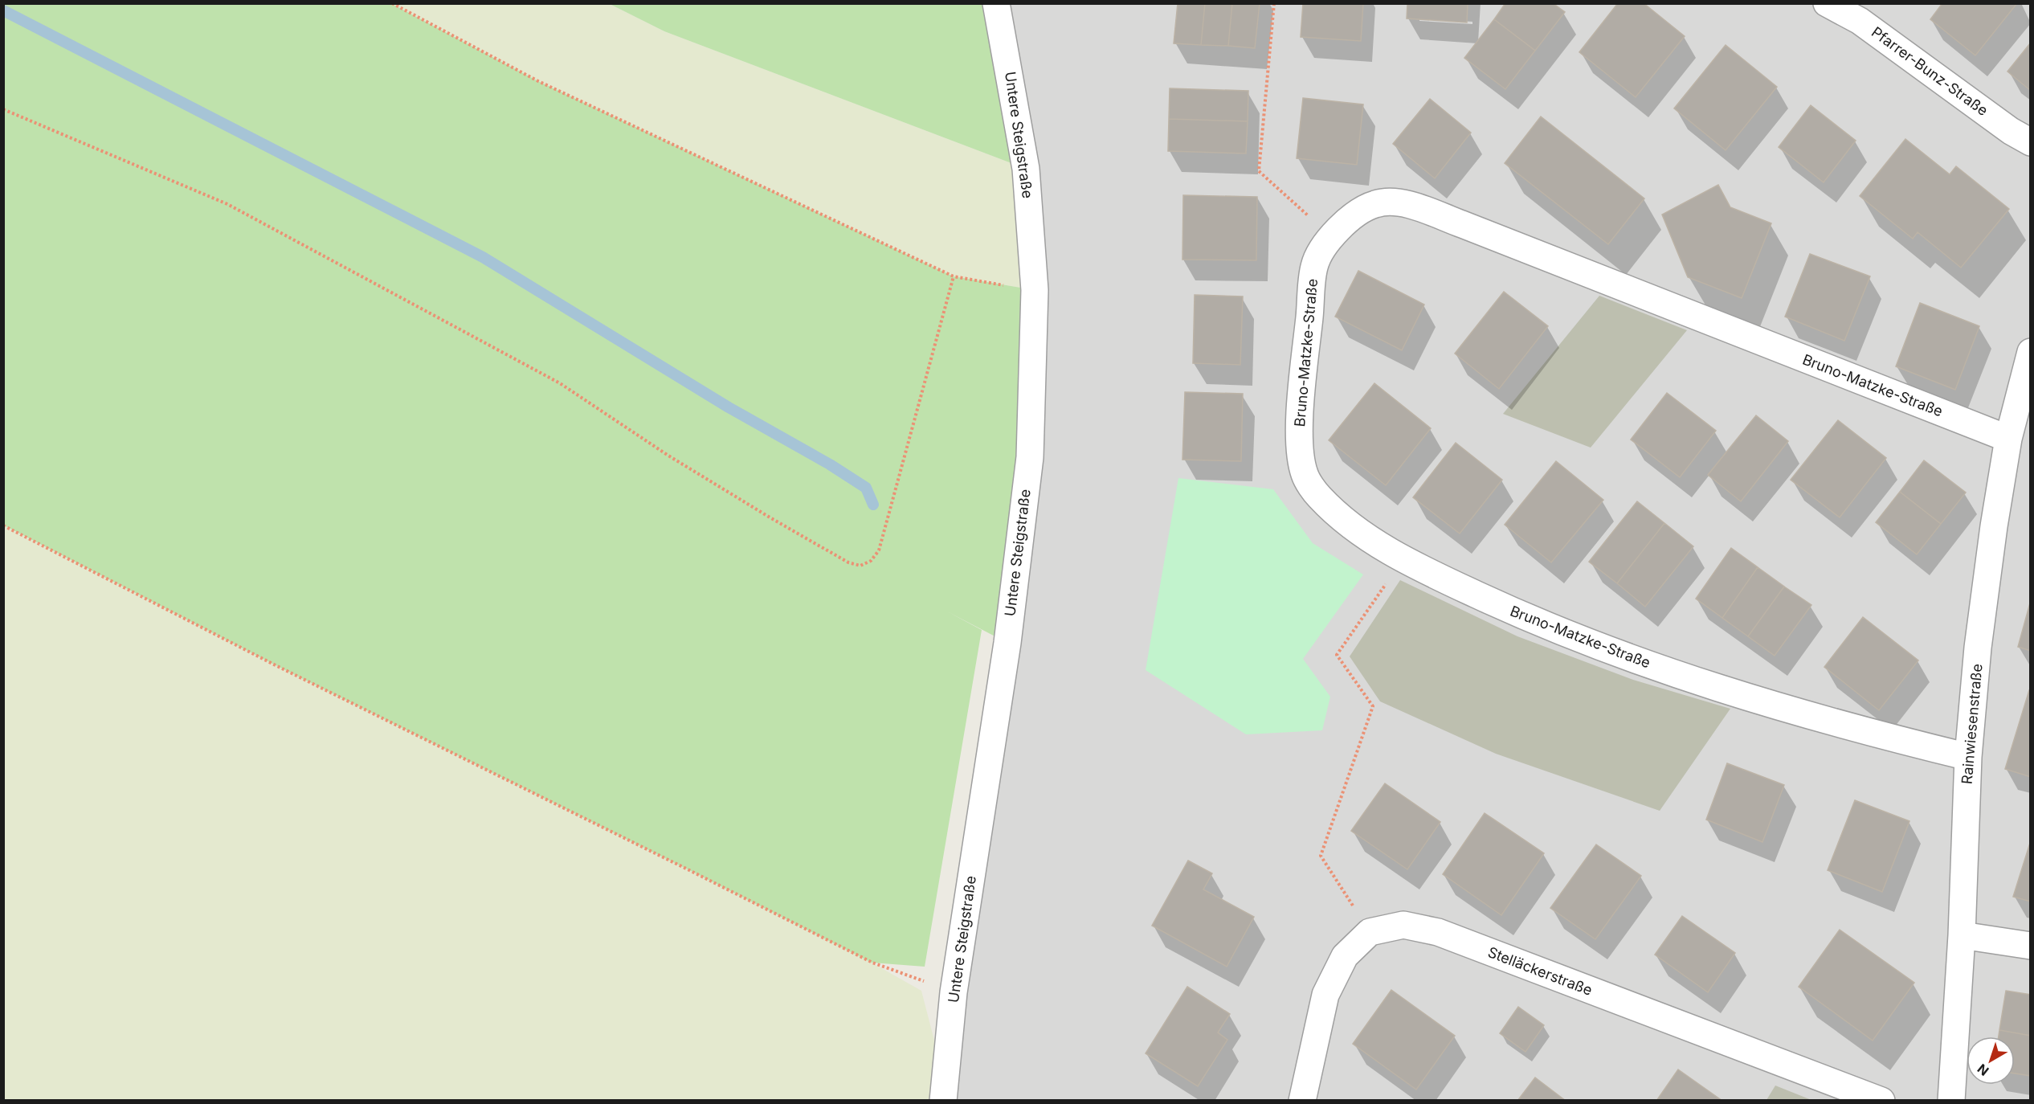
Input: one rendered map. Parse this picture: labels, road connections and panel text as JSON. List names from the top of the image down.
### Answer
{
  "streets": {
    "street": [
      "Pfarrer-Bunz-Straße",
      "Untere Steigstraße",
      "Bruno-Matzke-Straße",
      "Rainwiesenstraße",
      "Stelläckerstraße"
    ]
  },
  "crossings": [
    ["Bruno-Matzke-Straße", "Rainwiesenstraße"]
  ],
  "north": "bottom left"
}
